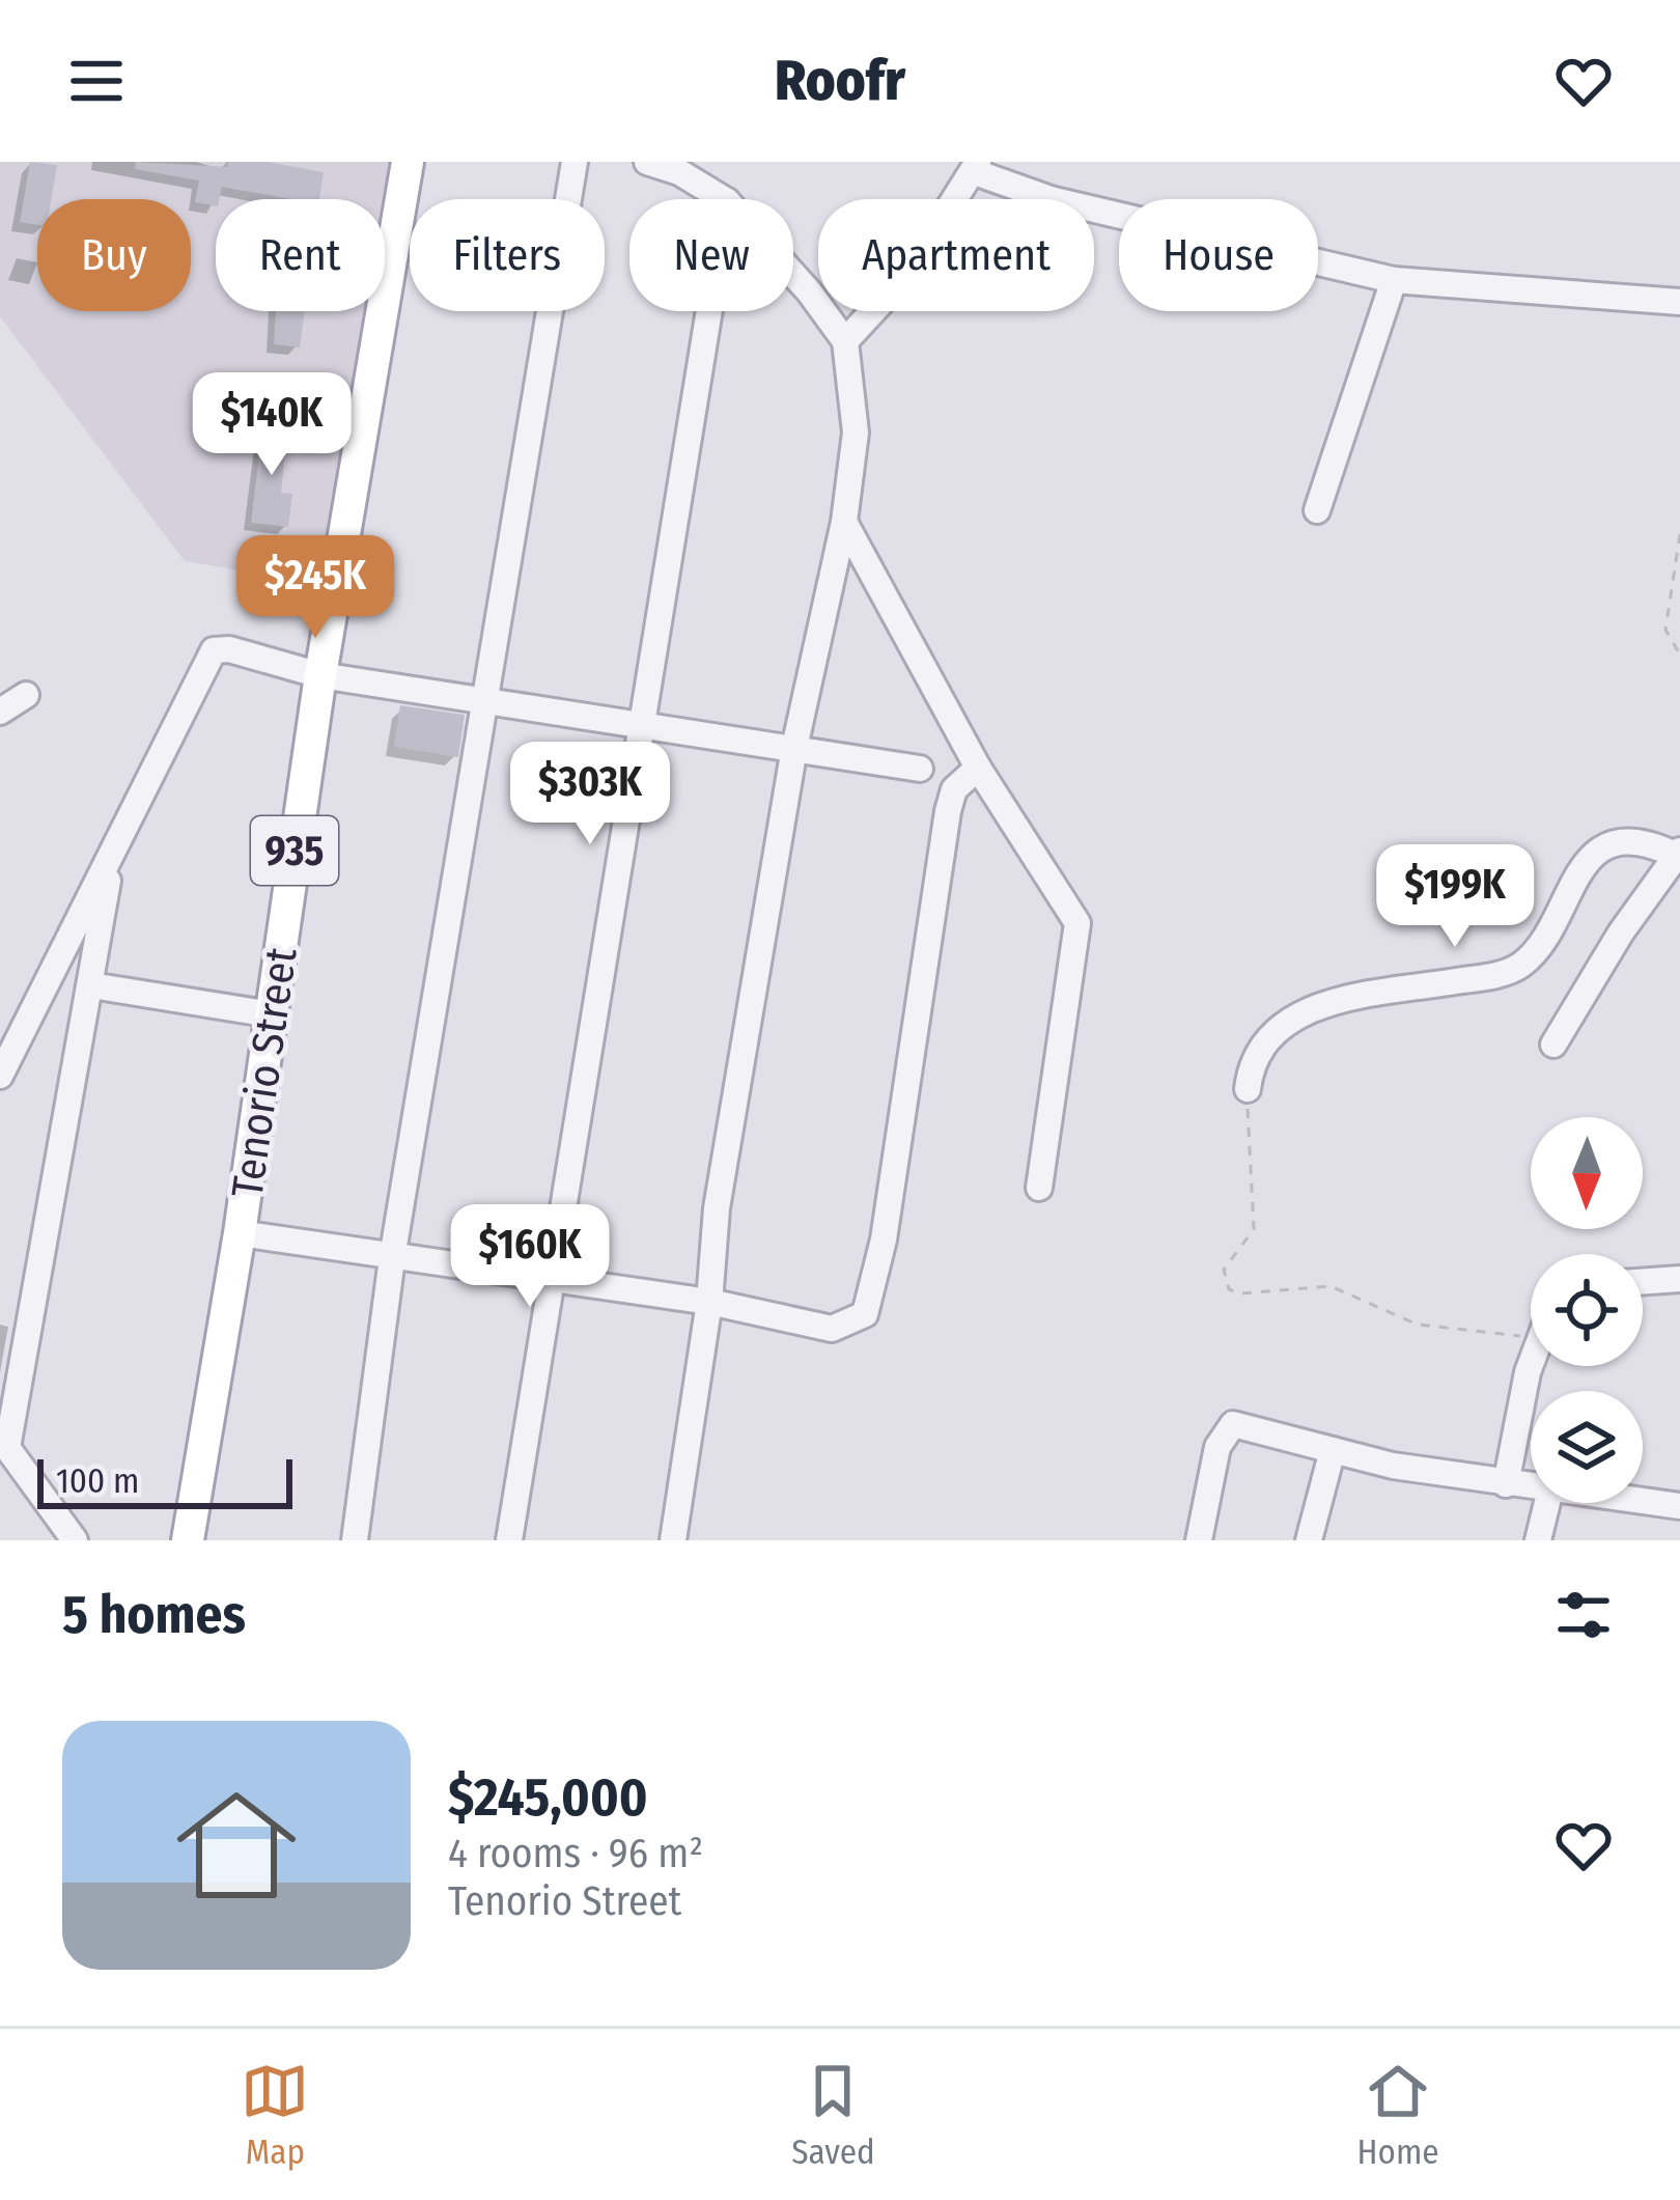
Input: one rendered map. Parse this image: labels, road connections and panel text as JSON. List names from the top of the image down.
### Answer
{
  "streets": {
    "main road": ["935", "Tenorio Street"]
  },
  "scale_bar": "100 m",
  "north": "bottom",
  "page": {
    "header": "Roofr",
    "chip": [
      "Buy",
      "Rent",
      "Filters",
      "New",
      "Apartment",
      "House"
    ],
    "price": [
      "$140K",
      "$245K",
      "$303K",
      "$199K",
      "$160K"
    ],
    "scale": "100 m",
    "heading": "5 homes",
    "list": [
      {
        "name": "$245,000",
        "note": "4 rooms · 96 m² · Tenorio Street"
      }
    ],
    "tabs": ["Map", "Saved", "Home"]
  }
}
